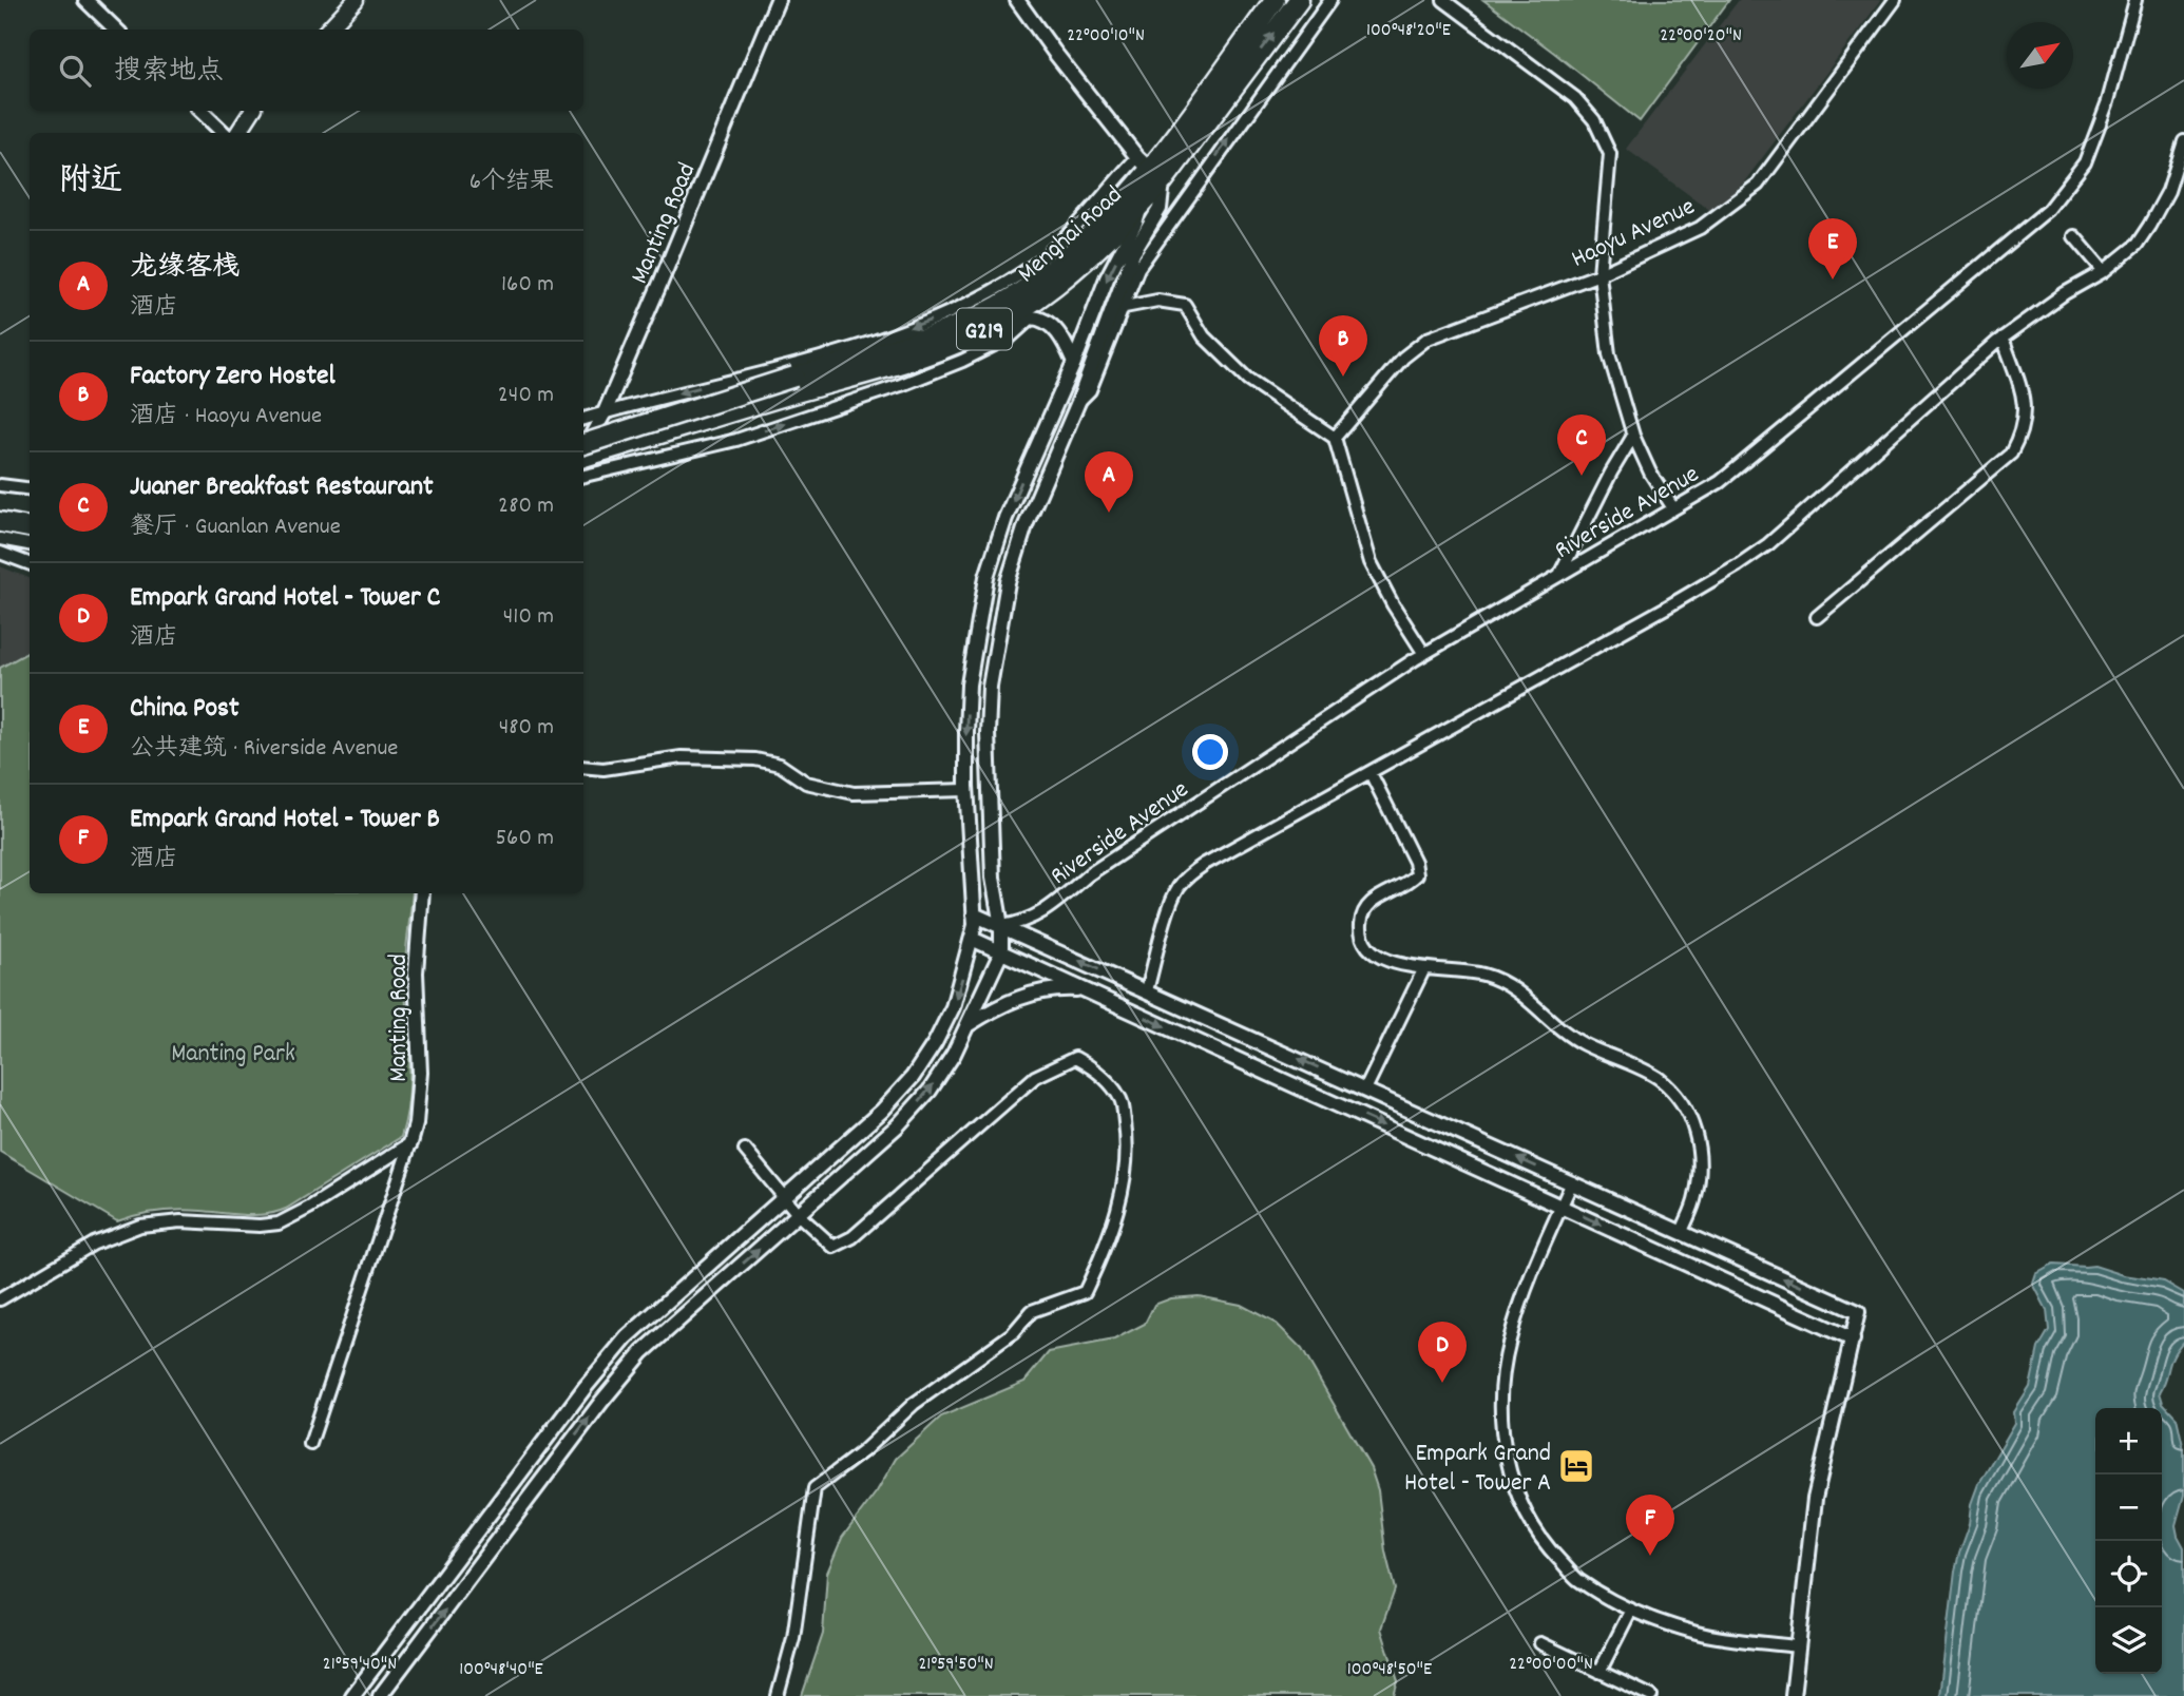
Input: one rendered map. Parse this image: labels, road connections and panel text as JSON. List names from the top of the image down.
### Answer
{
  "streets": {
    "highway": ["Menghai Road", "G219"],
    "street": ["Manting Road", "Haoyu Avenue", "Riverside Avenue"]
  },
  "parks": ["Manting Park"],
  "places": {
    "hotel": ["Empark Grand Hotel - Tower A"]
  },
  "north": "top right",
  "page": {
    "search": "搜索地点",
    "heading": ["附近", "6个结果"],
    "pins": [
      "E",
      "B",
      "C",
      "A",
      "D",
      "F"
    ],
    "list": [
      {
        "mark": "A",
        "name": "龙缘客栈",
        "note": "酒店",
        "value": "160 m"
      },
      {
        "mark": "B",
        "name": "Factory Zero Hostel",
        "note": "酒店 · Haoyu Avenue",
        "value": "240 m"
      },
      {
        "mark": "C",
        "name": "Juaner Breakfast Restaurant",
        "note": "餐厅 · Guanlan Avenue",
        "value": "280 m"
      },
      {
        "mark": "D",
        "name": "Empark Grand Hotel - Tower C",
        "note": "酒店",
        "value": "410 m"
      },
      {
        "mark": "E",
        "name": "China Post",
        "note": "公共建筑 · Riverside Avenue",
        "value": "480 m"
      },
      {
        "mark": "F",
        "name": "Empark Grand Hotel - Tower B",
        "note": "酒店",
        "value": "560 m"
      }
    ],
    "map_buttons": ["+", "−"]
  },
  "coordinates": [
    "100°48'20\"E",
    "22°00'20\"N",
    "22°00'10\"N",
    "21°59'40\"N",
    "21°59'50\"N",
    "22°00'00\"N",
    "100°48'40\"E",
    "100°48'50\"E"
  ]
}
